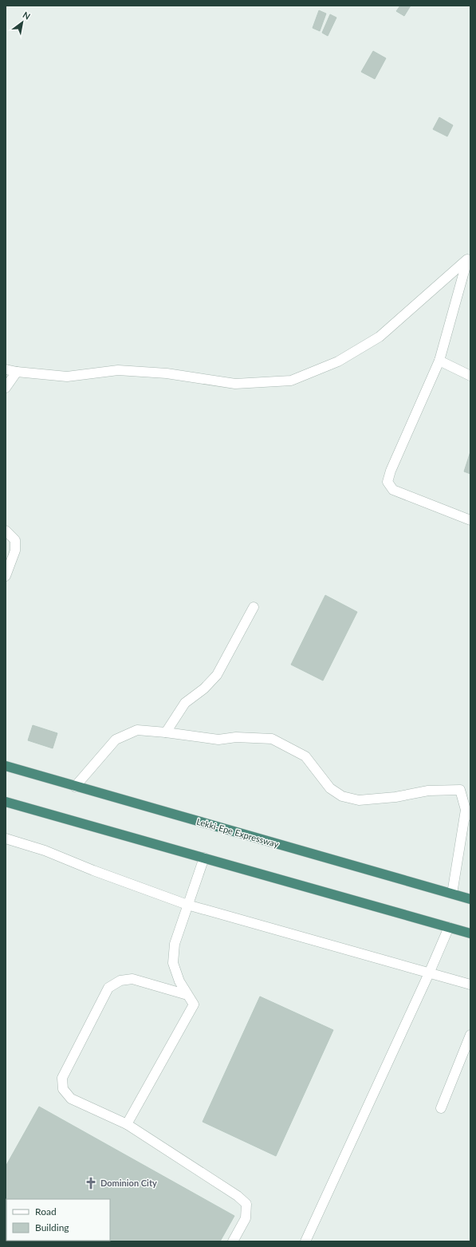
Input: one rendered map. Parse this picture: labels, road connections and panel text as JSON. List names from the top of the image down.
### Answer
{
  "streets": {
    "highway": ["Lekki-Epe Expressway"]
  },
  "places": {
    "church": ["Dominion City"]
  },
  "legend": ["Road", "Building"],
  "north": "top right"
}
